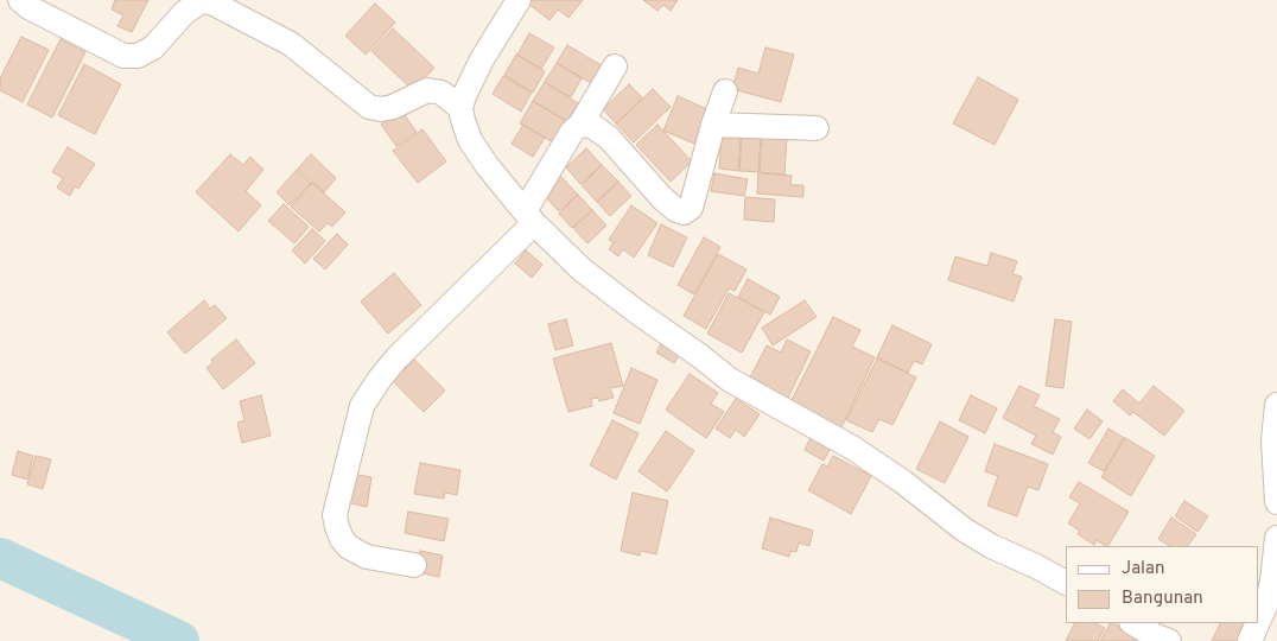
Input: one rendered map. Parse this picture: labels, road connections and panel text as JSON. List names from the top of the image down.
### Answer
{
  "legend": ["Jalan", "Bangunan"]
}
